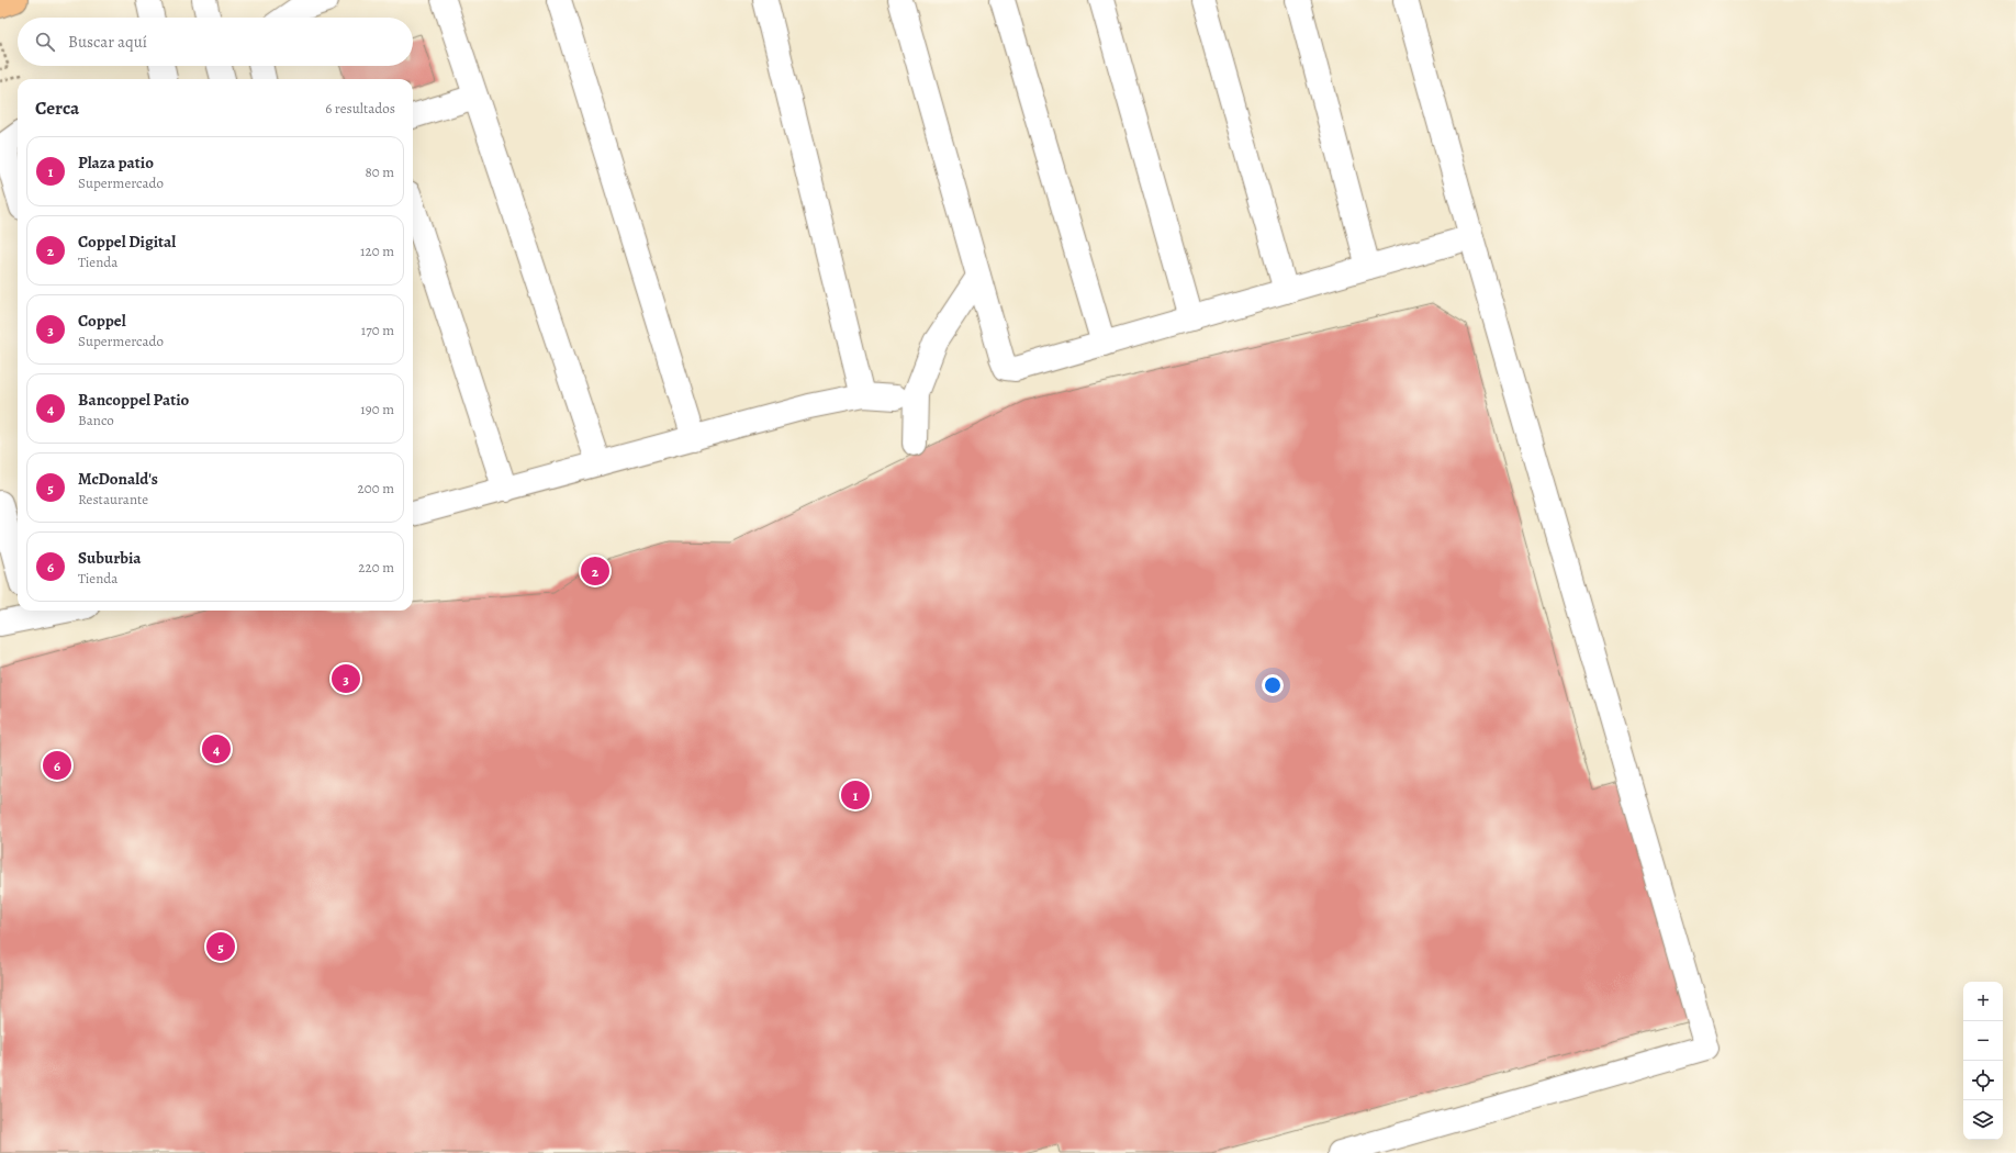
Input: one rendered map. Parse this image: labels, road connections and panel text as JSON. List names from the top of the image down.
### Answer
{
  "page": {
    "search": "Buscar aquí",
    "heading": ["Cerca", "6 resultados"],
    "list": [
      {
        "mark": "1",
        "name": "Plaza patio",
        "note": "Supermercado",
        "value": "80 m"
      },
      {
        "mark": "2",
        "name": "Coppel Digital",
        "note": "Tienda",
        "value": "120 m"
      },
      {
        "mark": "3",
        "name": "Coppel",
        "note": "Supermercado",
        "value": "170 m"
      },
      {
        "mark": "4",
        "name": "Bancoppel Patio",
        "note": "Banco",
        "value": "190 m"
      },
      {
        "mark": "5",
        "name": "McDonald's",
        "note": "Restaurante",
        "value": "200 m"
      },
      {
        "mark": "6",
        "name": "Suburbia",
        "note": "Tienda",
        "value": "220 m"
      }
    ],
    "pins": [
      "2",
      "3",
      "4",
      "6",
      "1",
      "5"
    ],
    "map_buttons": ["+", "−"]
  }
}
